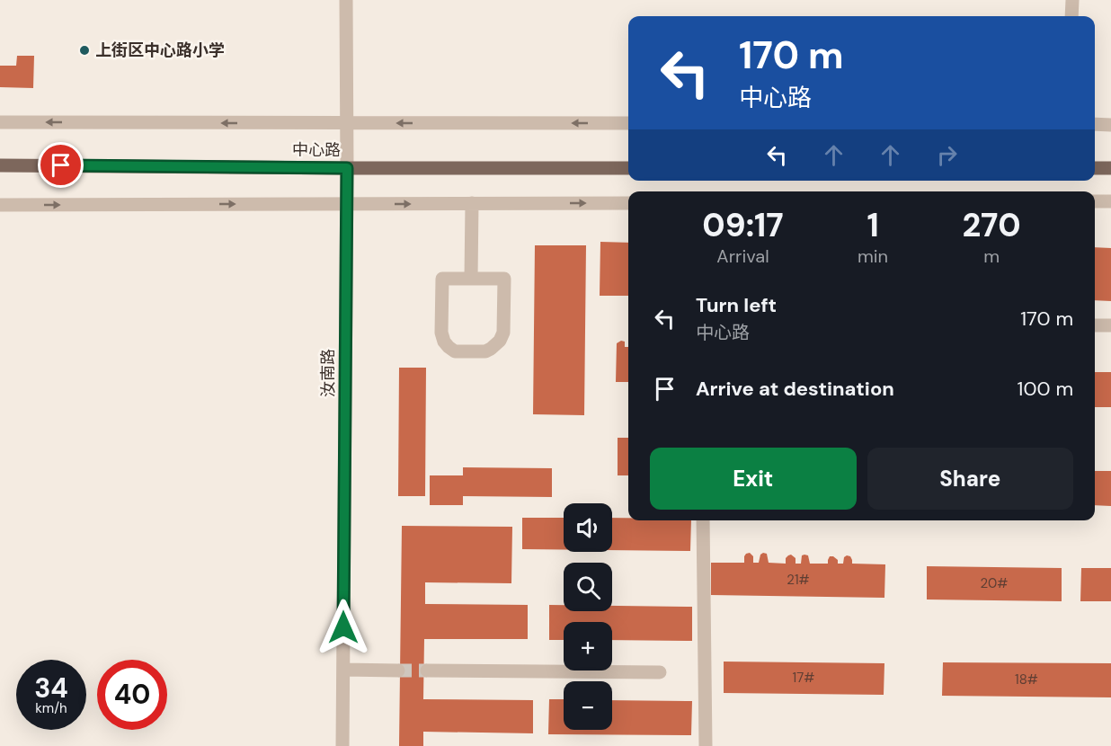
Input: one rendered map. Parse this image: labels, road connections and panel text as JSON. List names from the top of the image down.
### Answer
{
  "streets": {
    "main road": ["中心路"],
    "street": ["汝南路"]
  },
  "crossings": [
    ["中心路", "汝南路"]
  ],
  "places": ["上街区中心路小学"],
  "house_numbers": [
    "21#",
    "20#",
    "17#",
    "18#"
  ],
  "page": {
    "turn": ["170 m", "中心路"],
    "eta": [
      "09:17",
      "Arrival",
      "1",
      "min",
      "270",
      "m"
    ],
    "list": [
      {
        "name": "Turn left",
        "note": "中心路",
        "value": "170 m"
      },
      {
        "name": "Arrive at destination",
        "value": "100 m"
      }
    ],
    "buttons": ["Exit", "Share"],
    "map_buttons": ["+", "−"],
    "speed": "34 km/h",
    "limit": "40"
  }
}
